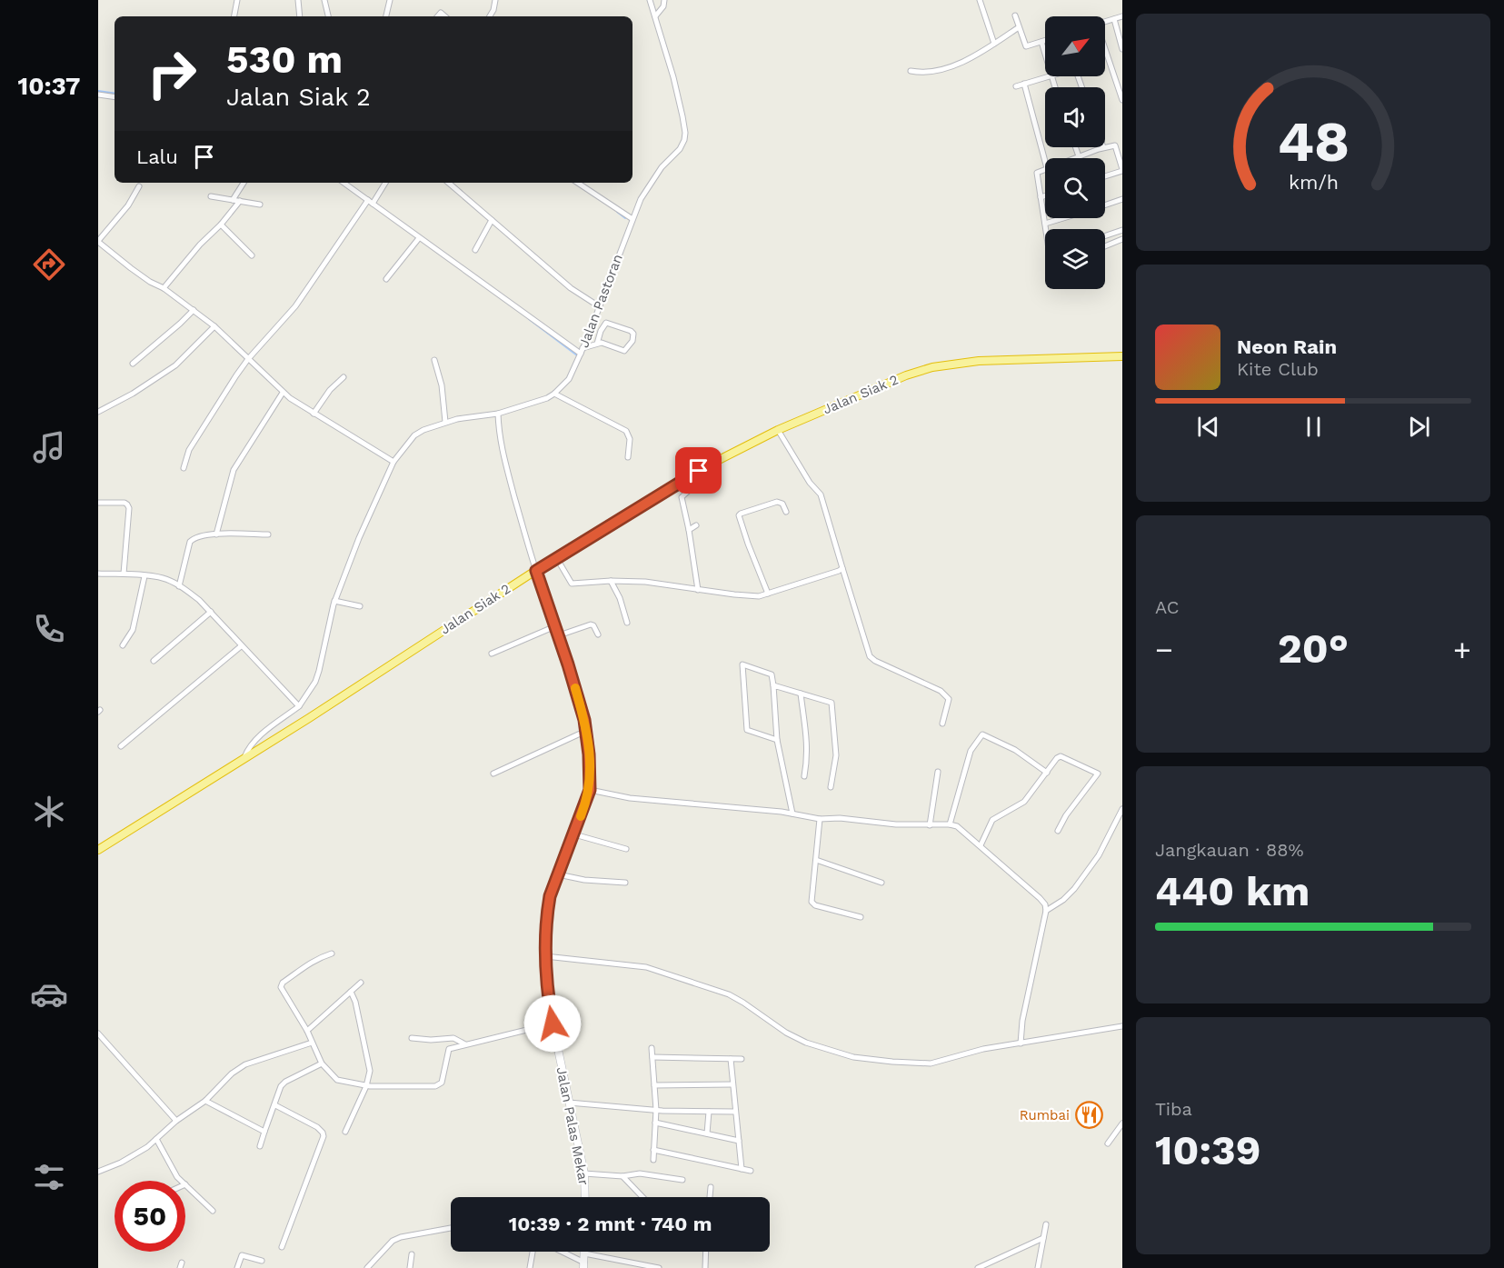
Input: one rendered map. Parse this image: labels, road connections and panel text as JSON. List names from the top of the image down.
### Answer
{
  "streets": {
    "highway": ["Jalan Siak 2"],
    "main road": ["Jalan Palas Mekar"],
    "street": ["Jalan Pastoran"]
  },
  "crossings": [
    ["Jalan Pastoran", "Jalan Siak 2"],
    ["Jalan Siak 2", "Jalan Palas Mekar"]
  ],
  "places": {
    "restaurant": ["Rumbai"]
  },
  "north": "top right",
  "page": {
    "tabs": "10:37",
    "turn": ["530 m", "Jalan Siak 2"],
    "then": "Lalu",
    "song": ["Neon Rain", "Kite Club"],
    "tile": [
      "AC",
      ["Jangkauan · 88%", "440 km"],
      ["Tiba", "10:39"]
    ],
    "heat": ["−", "20°", "+"],
    "limit": "50",
    "trip": "10:39 · 2 mnt · 740 m",
    "gauge": ["48", "km/h"]
  }
}
